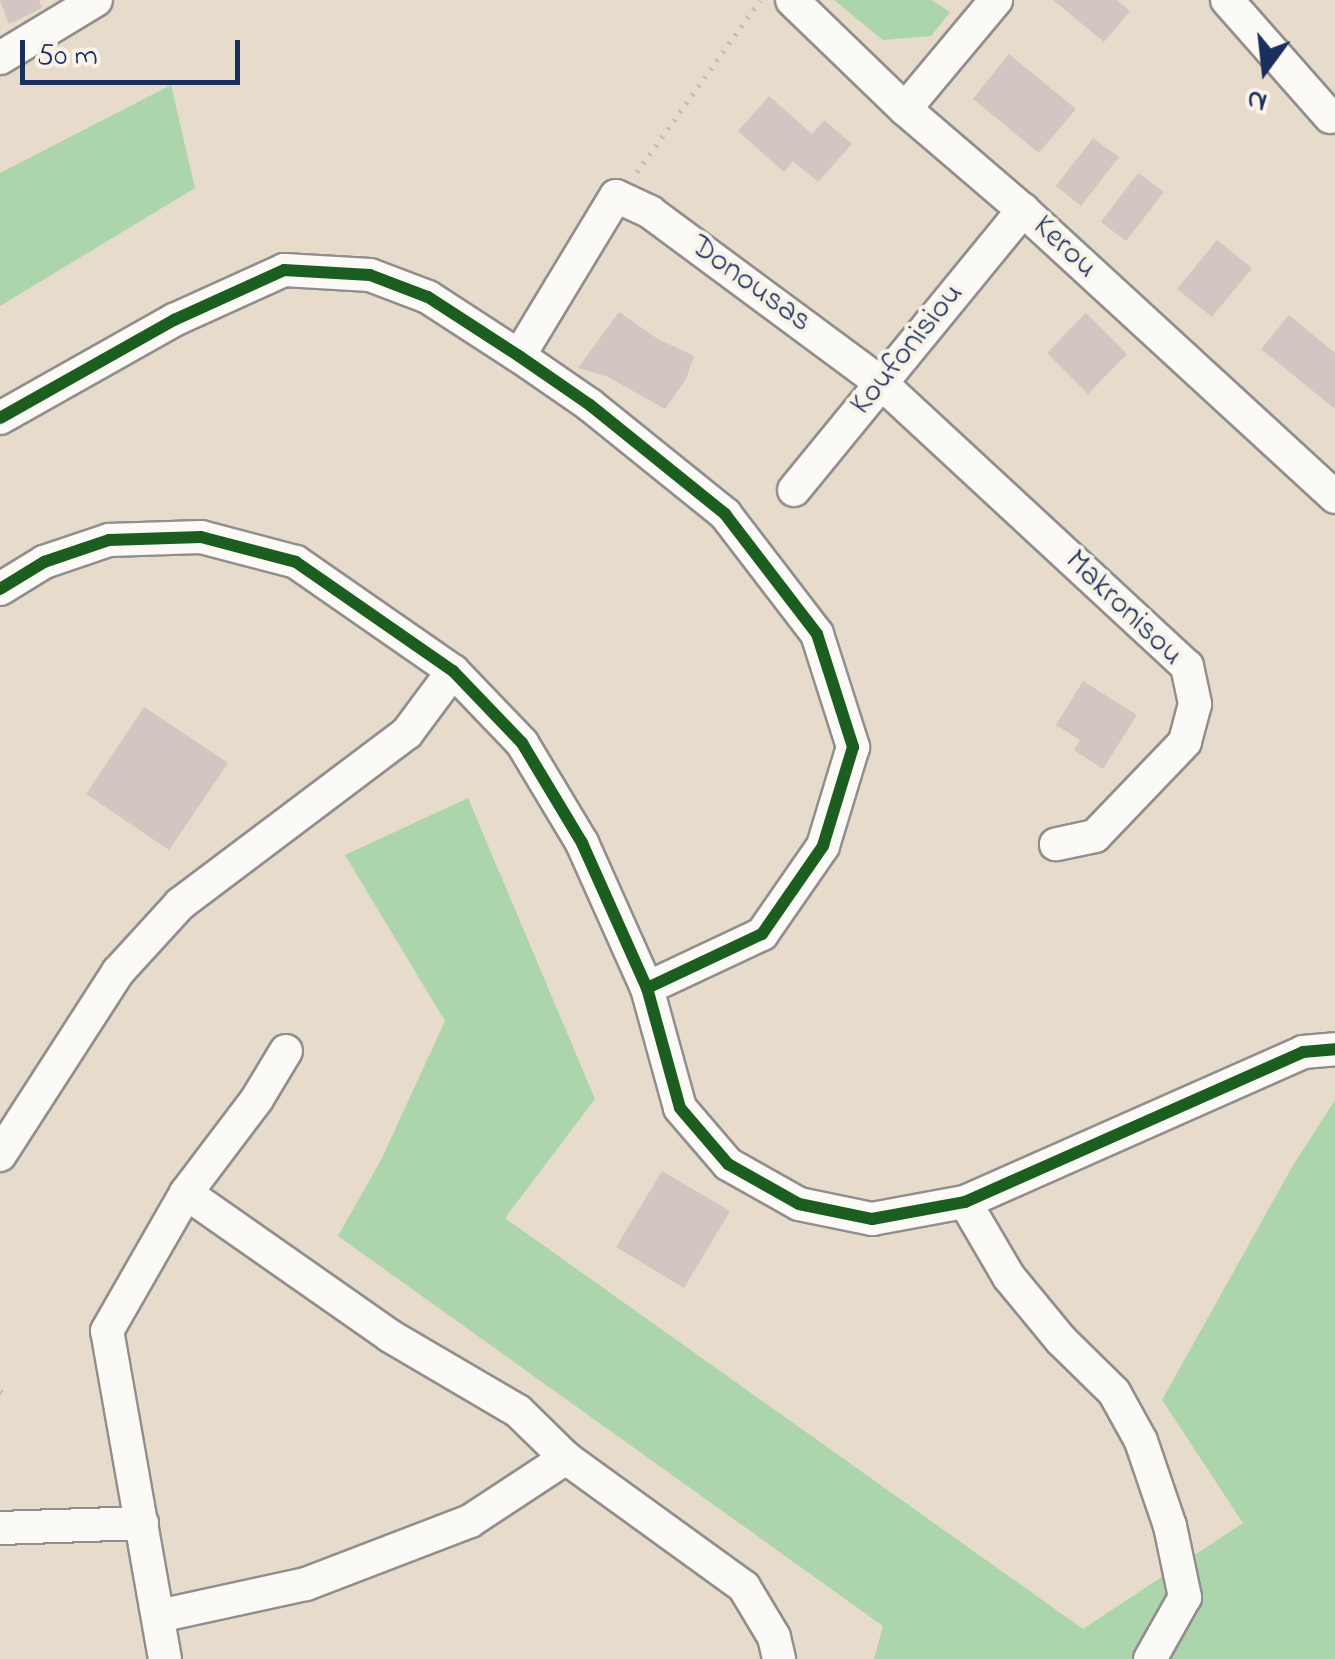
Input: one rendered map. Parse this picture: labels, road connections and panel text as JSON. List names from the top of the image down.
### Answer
{
  "streets": {
    "street": [
      "Kerou",
      "Donousas",
      "Koufonisiou",
      "Makronisou"
    ]
  },
  "crossings": [
    ["Kerou", "Koufonisiou"],
    ["Donousas", "Koufonisiou"],
    ["Donousas", "Makronisou"],
    ["Koufonisiou", "Makronisou"]
  ],
  "scale_bar": "50 m",
  "north": "bottom"
}
